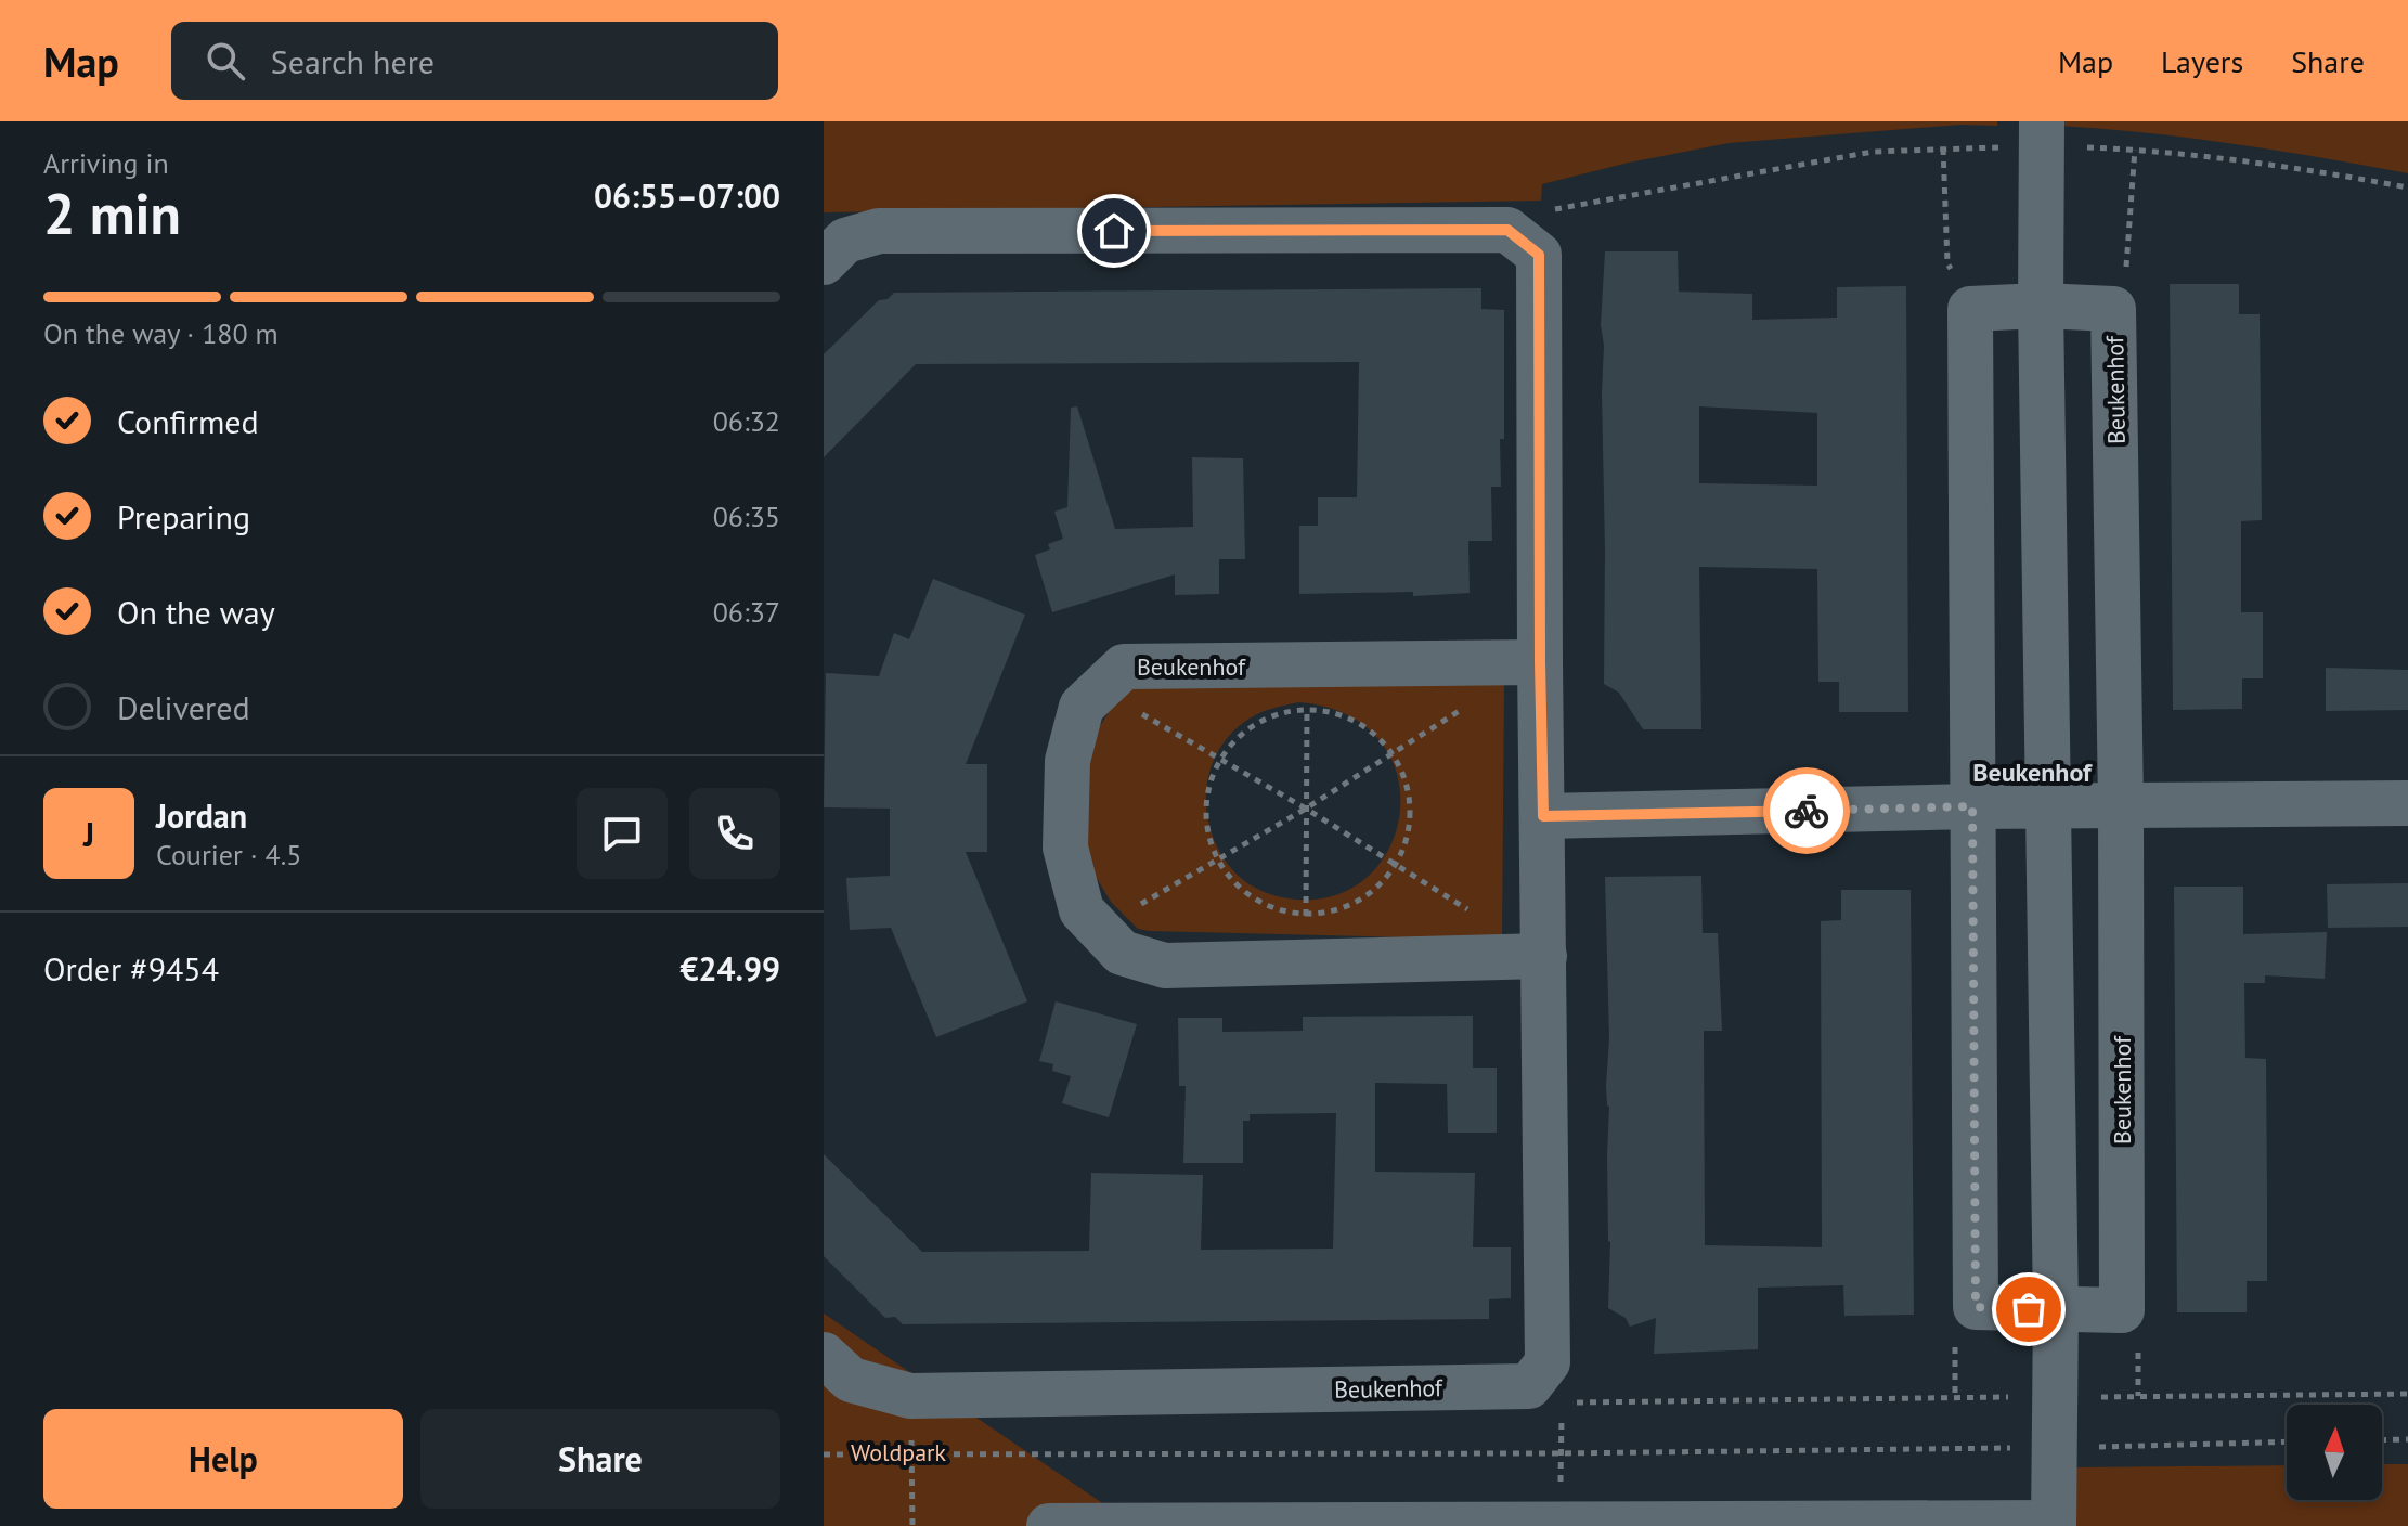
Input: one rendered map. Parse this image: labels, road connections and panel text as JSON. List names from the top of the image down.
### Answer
{
  "streets": {
    "street": ["Beukenhof"]
  },
  "districts": ["Beukenhof"],
  "parks": ["Woldpark"],
  "north": "top",
  "page": {
    "header": "Map",
    "search": "Search here",
    "nav": ["Map", "Layers", "Share"],
    "heading": ["2 min", "Arriving in", "06:55–07:00"],
    "panel": [
      "Jordan",
      "Courier · 4.5",
      "Order #9454",
      "€24.99"
    ],
    "bar": "On the way · 180 m",
    "list": [
      ["Confirmed", "06:32"],
      ["Preparing", "06:35"],
      ["On the way", "06:37"],
      "Delivered"
    ],
    "round": "J",
    "buttons": ["Help", "Share"]
  }
}
